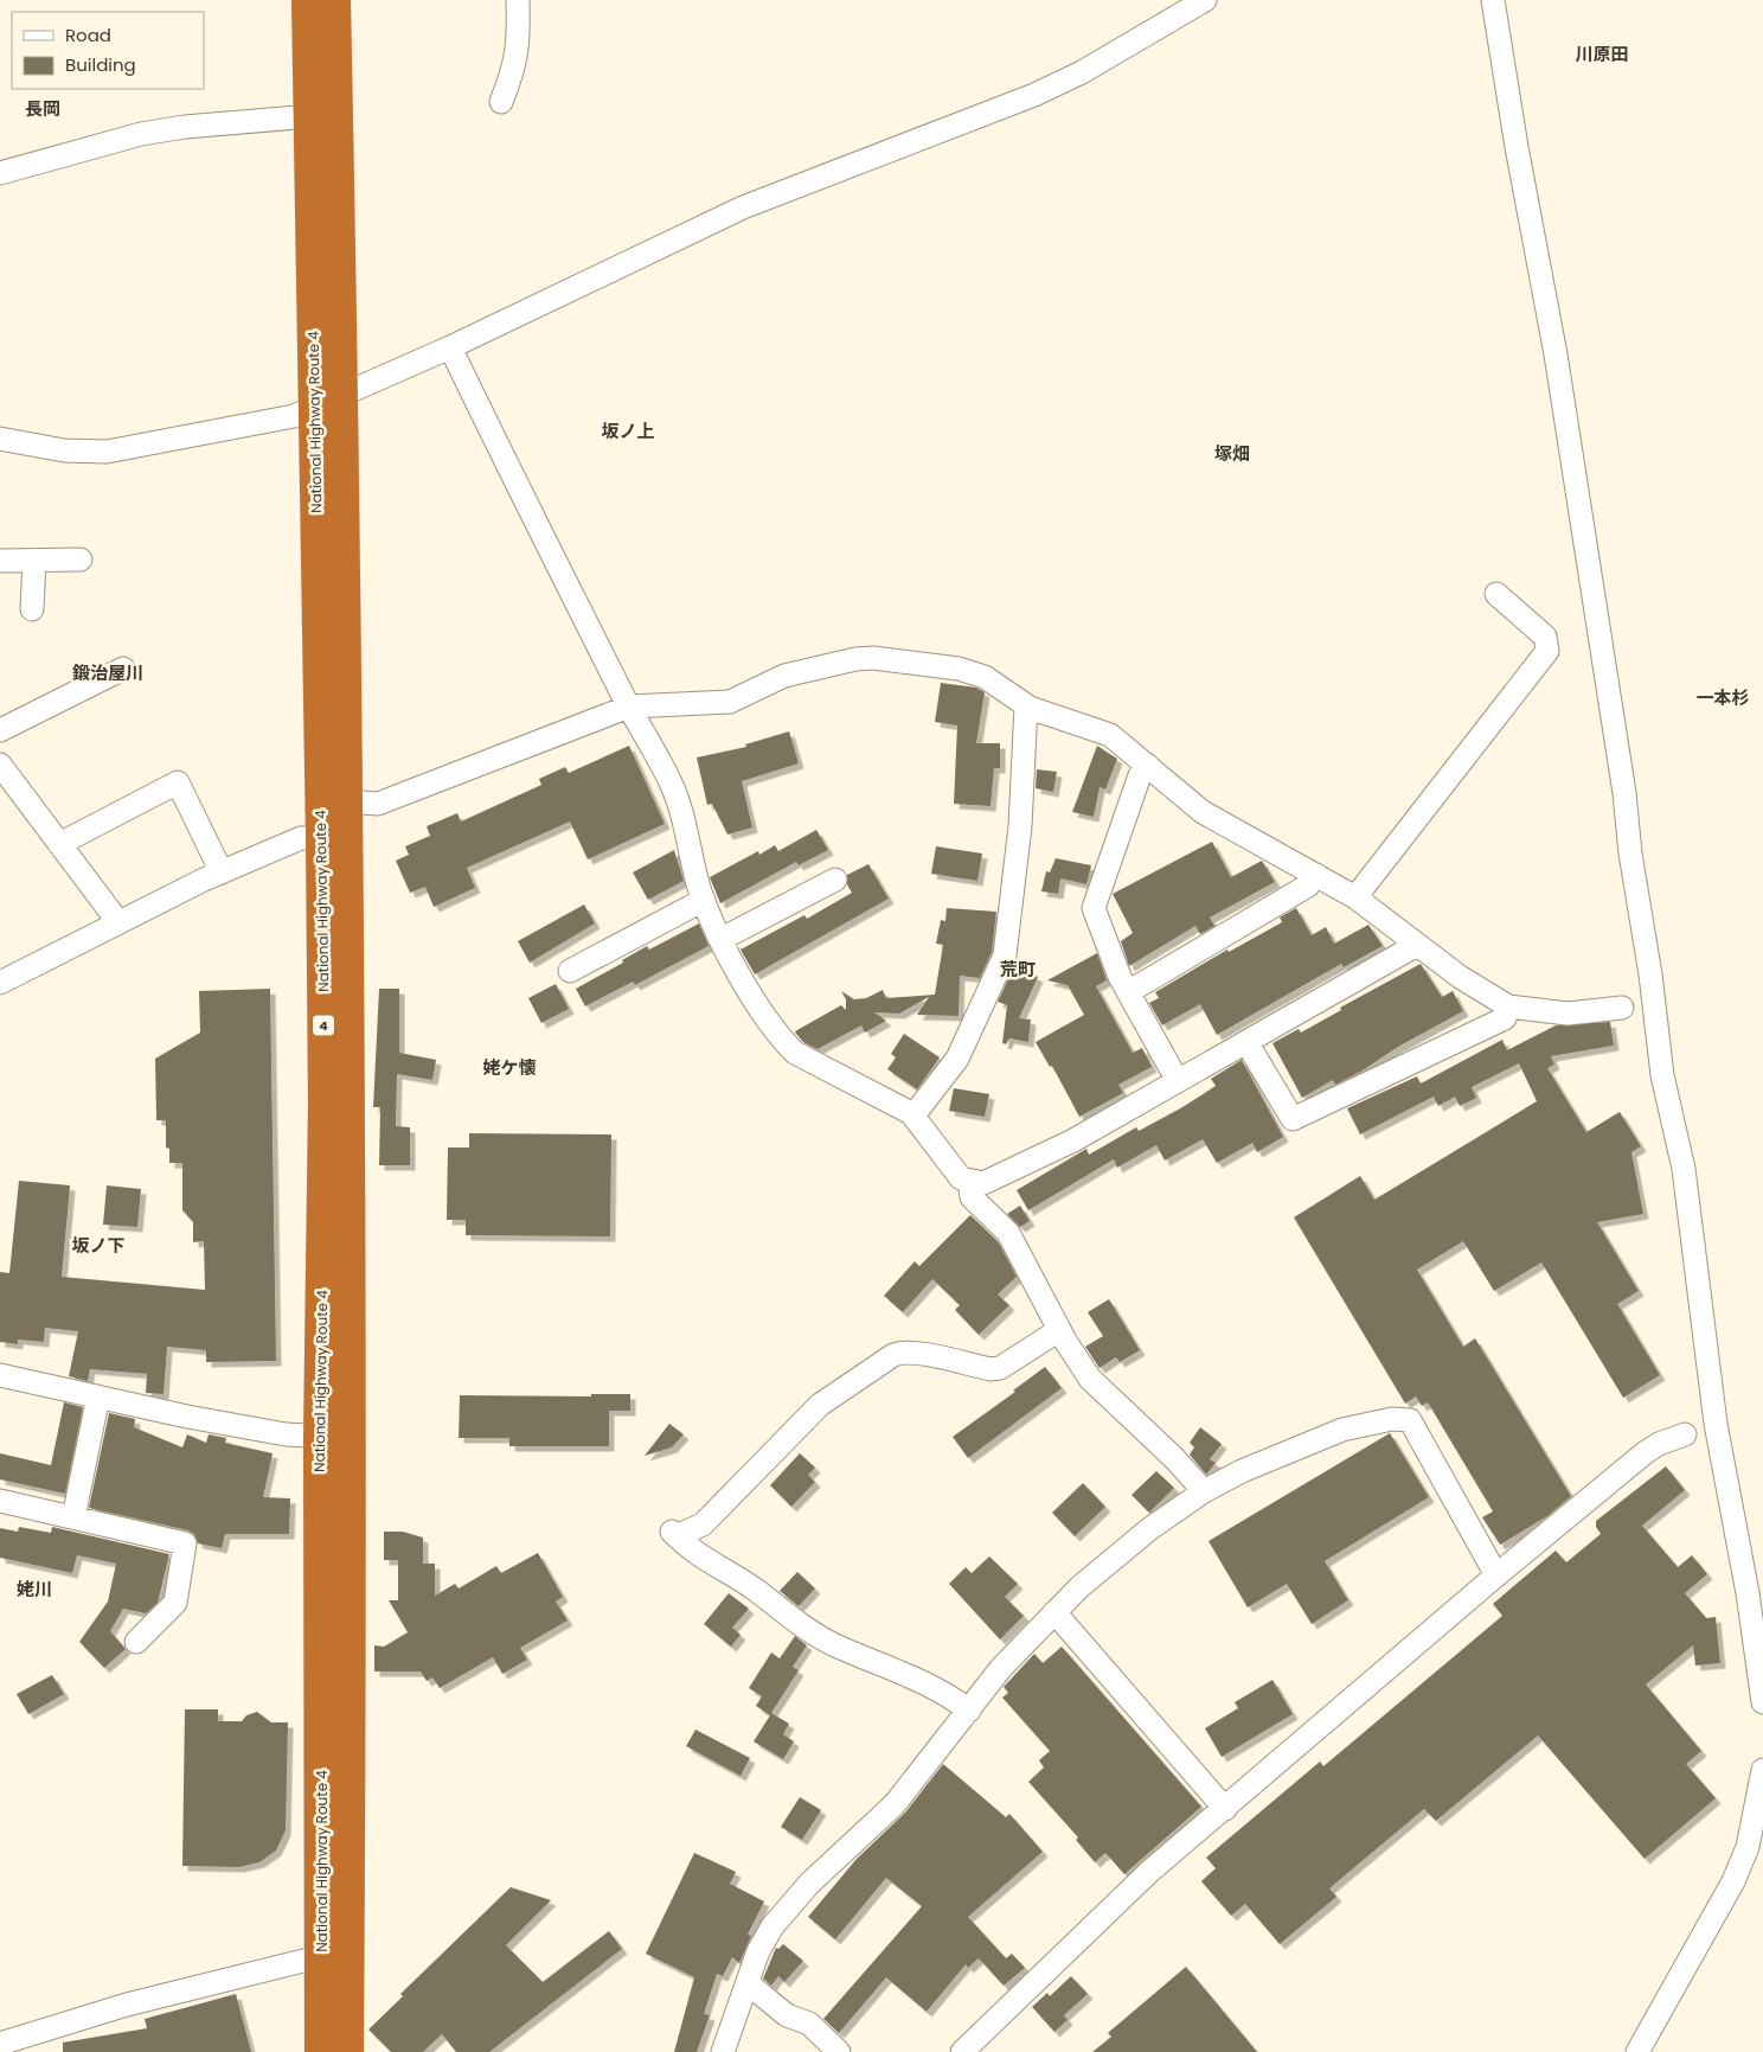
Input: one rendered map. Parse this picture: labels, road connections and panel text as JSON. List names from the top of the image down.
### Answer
{
  "streets": {
    "highway": ["National Highway Route 4", "4"]
  },
  "districts": [
    "川原田",
    "長岡",
    "坂ノ上",
    "塚畑",
    "鍛治屋川",
    "一本杉",
    "荒町",
    "姥ケ懐",
    "坂ノ下",
    "姥川"
  ],
  "legend": ["Road", "Building"]
}
